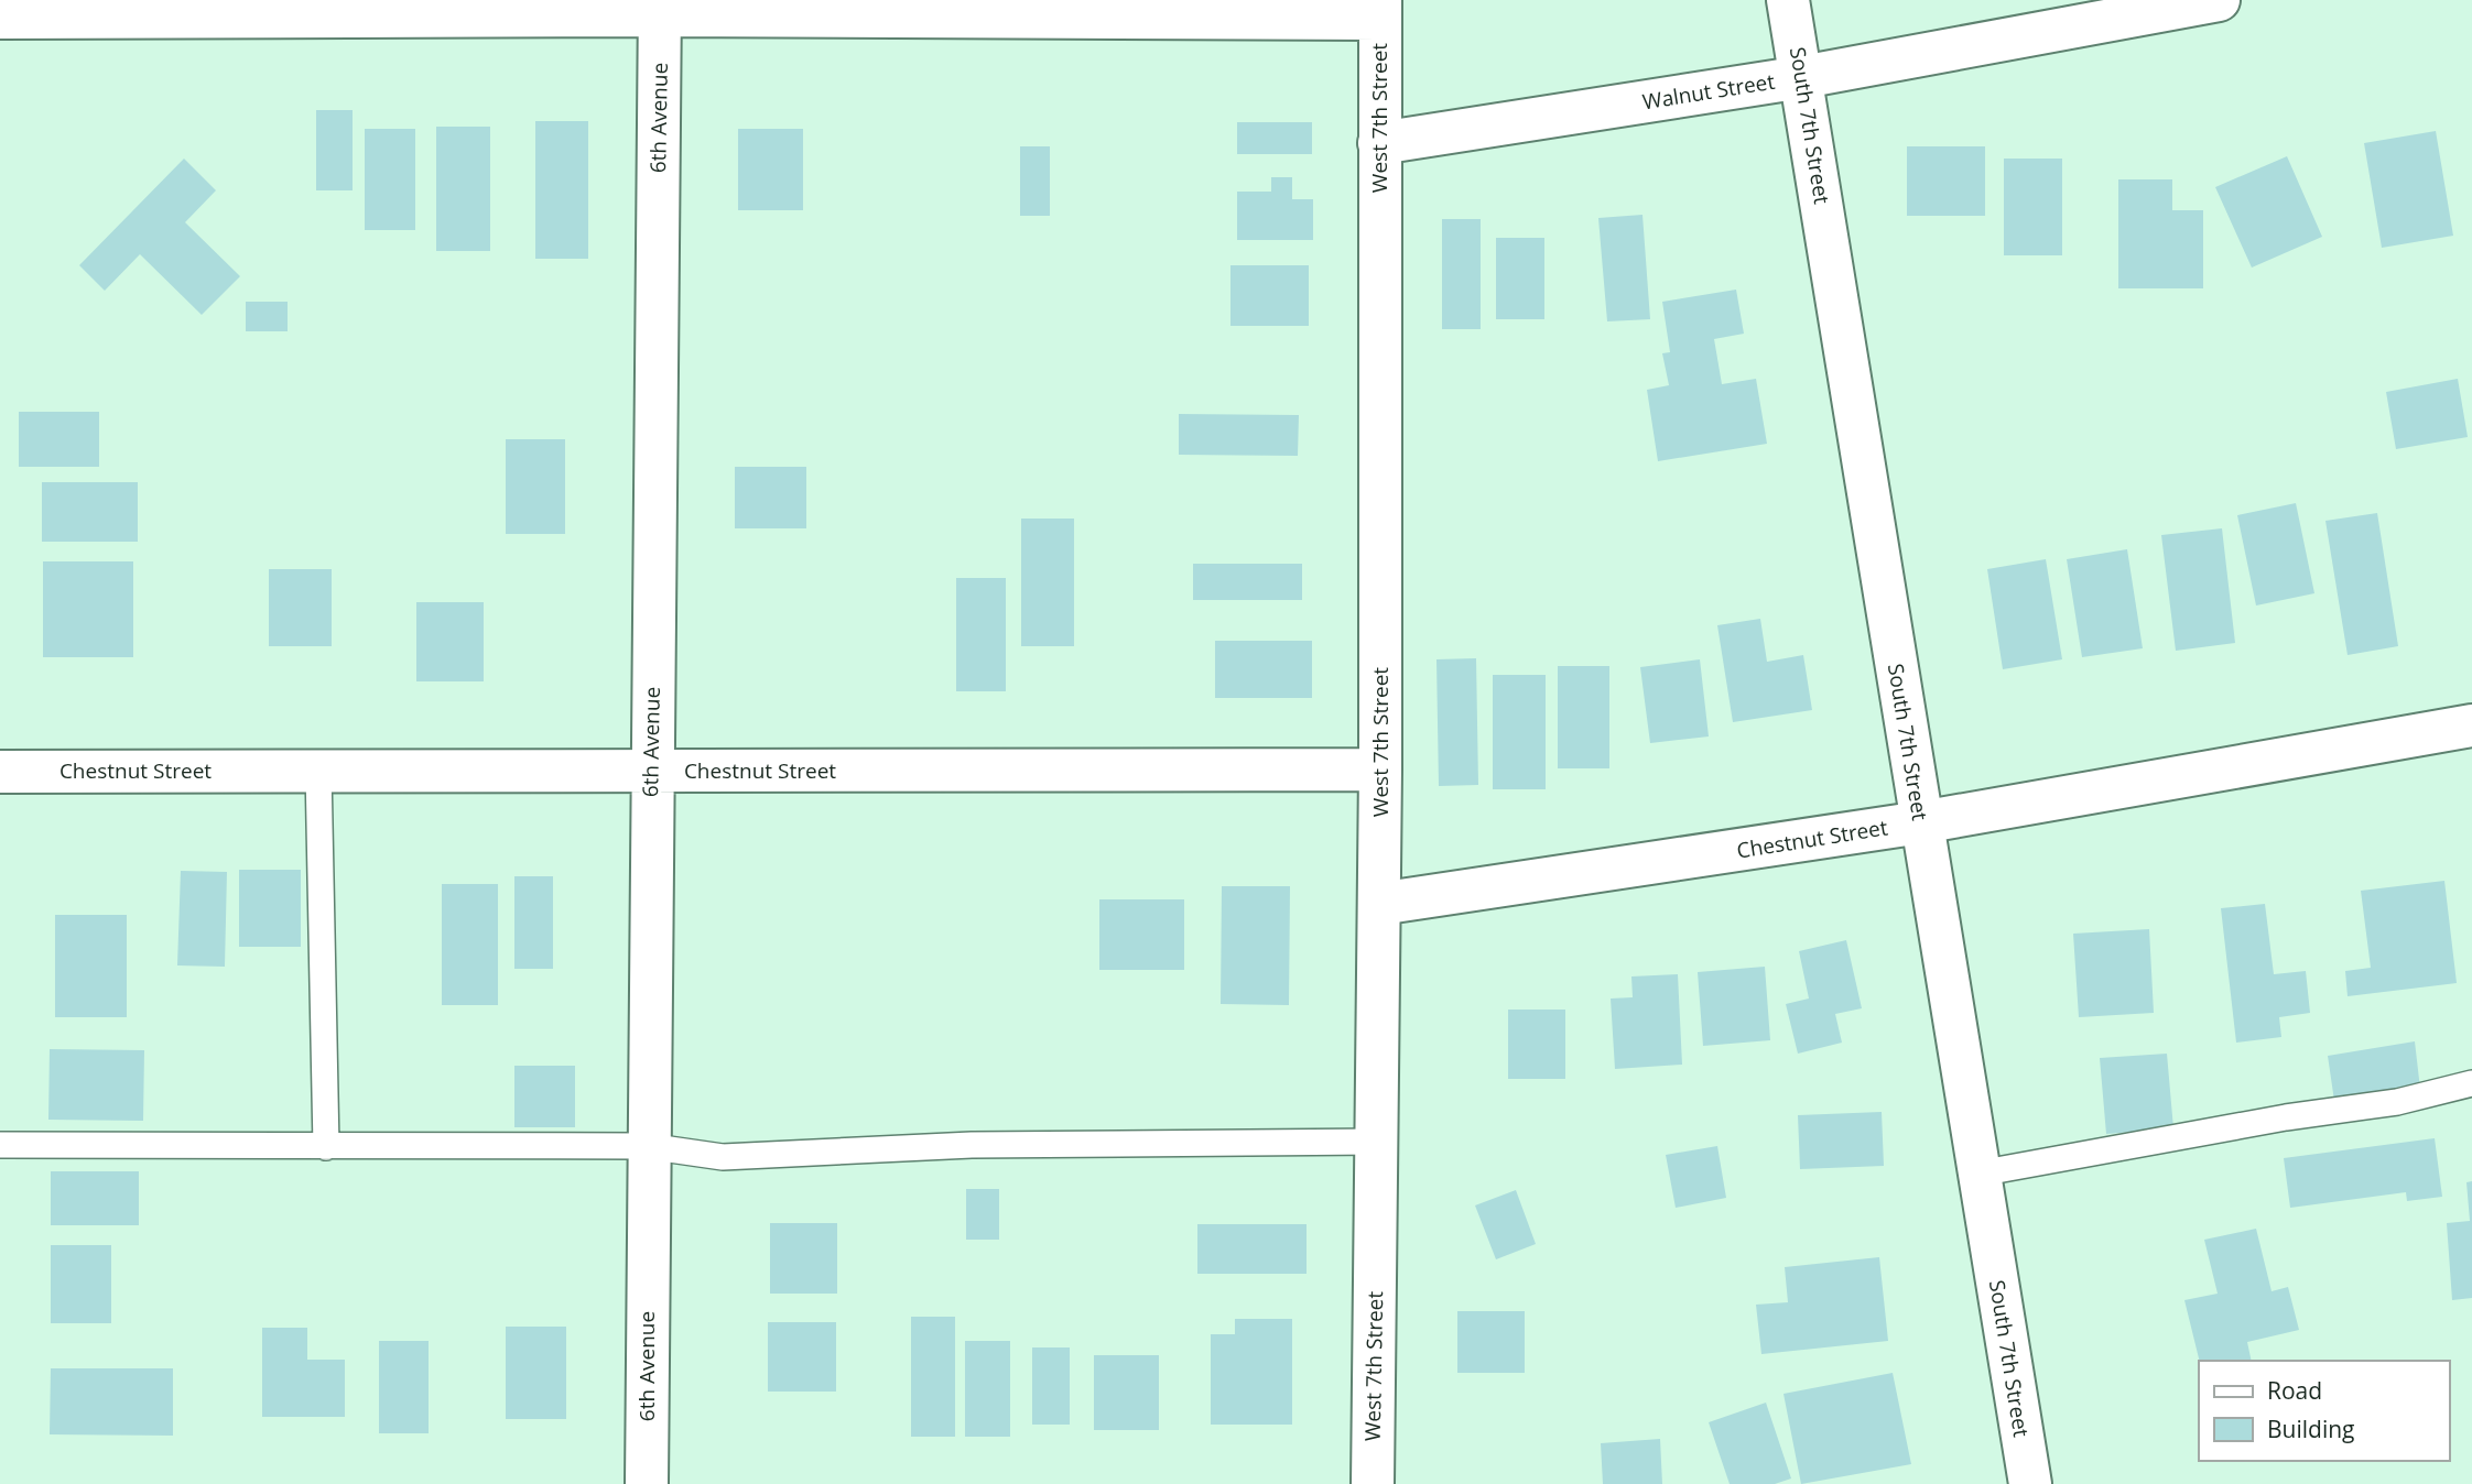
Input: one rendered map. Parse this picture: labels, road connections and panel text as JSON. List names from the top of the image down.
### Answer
{
  "streets": {
    "street": [
      "Walnut Street",
      "6th Avenue",
      "West 7th Street",
      "South 7th Street",
      "Chestnut Street"
    ]
  },
  "crossings": [
    ["Walnut Street", "West 7th Street"],
    ["Walnut Street", "South 7th Street"],
    ["6th Avenue", "Chestnut Street"],
    ["West 7th Street", "Chestnut Street"],
    ["South 7th Street", "Chestnut Street"]
  ],
  "legend": ["Road", "Building"]
}
